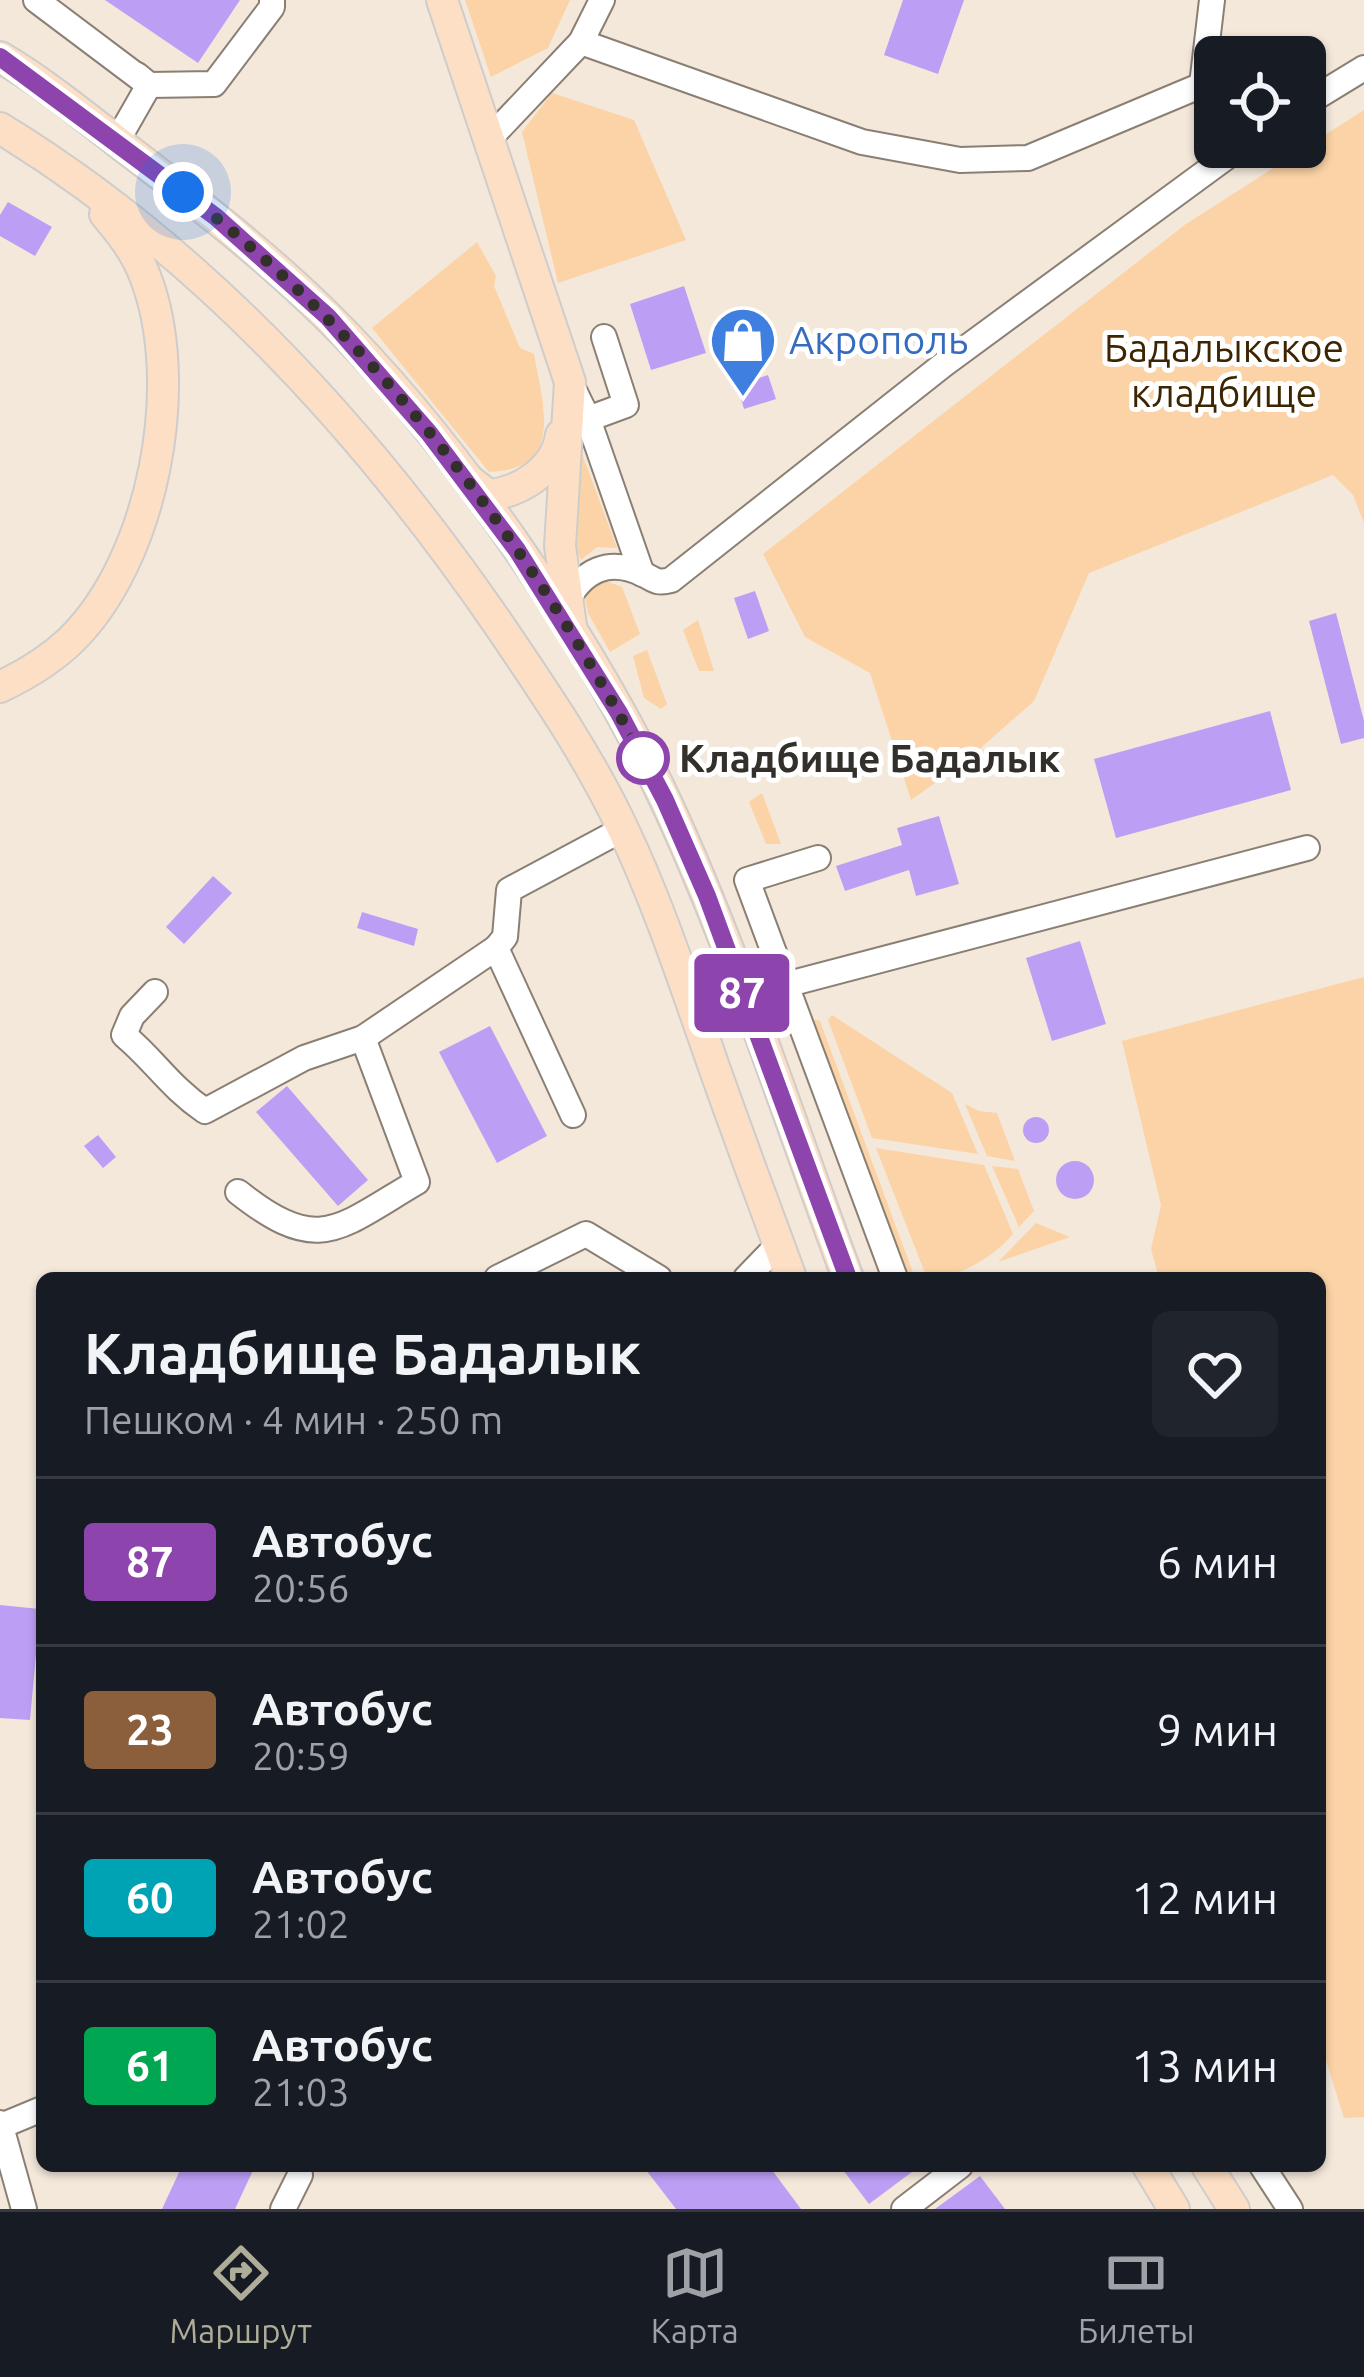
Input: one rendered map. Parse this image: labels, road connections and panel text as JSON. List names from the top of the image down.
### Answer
{
  "parks": ["Бадалыкское кладбище"],
  "places": {
    "shop": ["Акрополь"],
    "other": ["Кладбище Бадалык"]
  },
  "lines": ["bus line 87"],
  "page": {
    "on_map": "87",
    "heading": ["Кладбище Бадалык", "Пешком · 4 мин · 250 m"],
    "list": [
      {
        "mark": "87",
        "name": "Автобус",
        "note": "20:56",
        "value": "6 мин"
      },
      {
        "mark": "23",
        "name": "Автобус",
        "note": "20:59",
        "value": "9 мин"
      },
      {
        "mark": "60",
        "name": "Автобус",
        "note": "21:02",
        "value": "12 мин"
      },
      {
        "mark": "61",
        "name": "Автобус",
        "note": "21:03",
        "value": "13 мин"
      }
    ],
    "tabs": ["Маршрут", "Карта", "Билеты"]
  }
}
